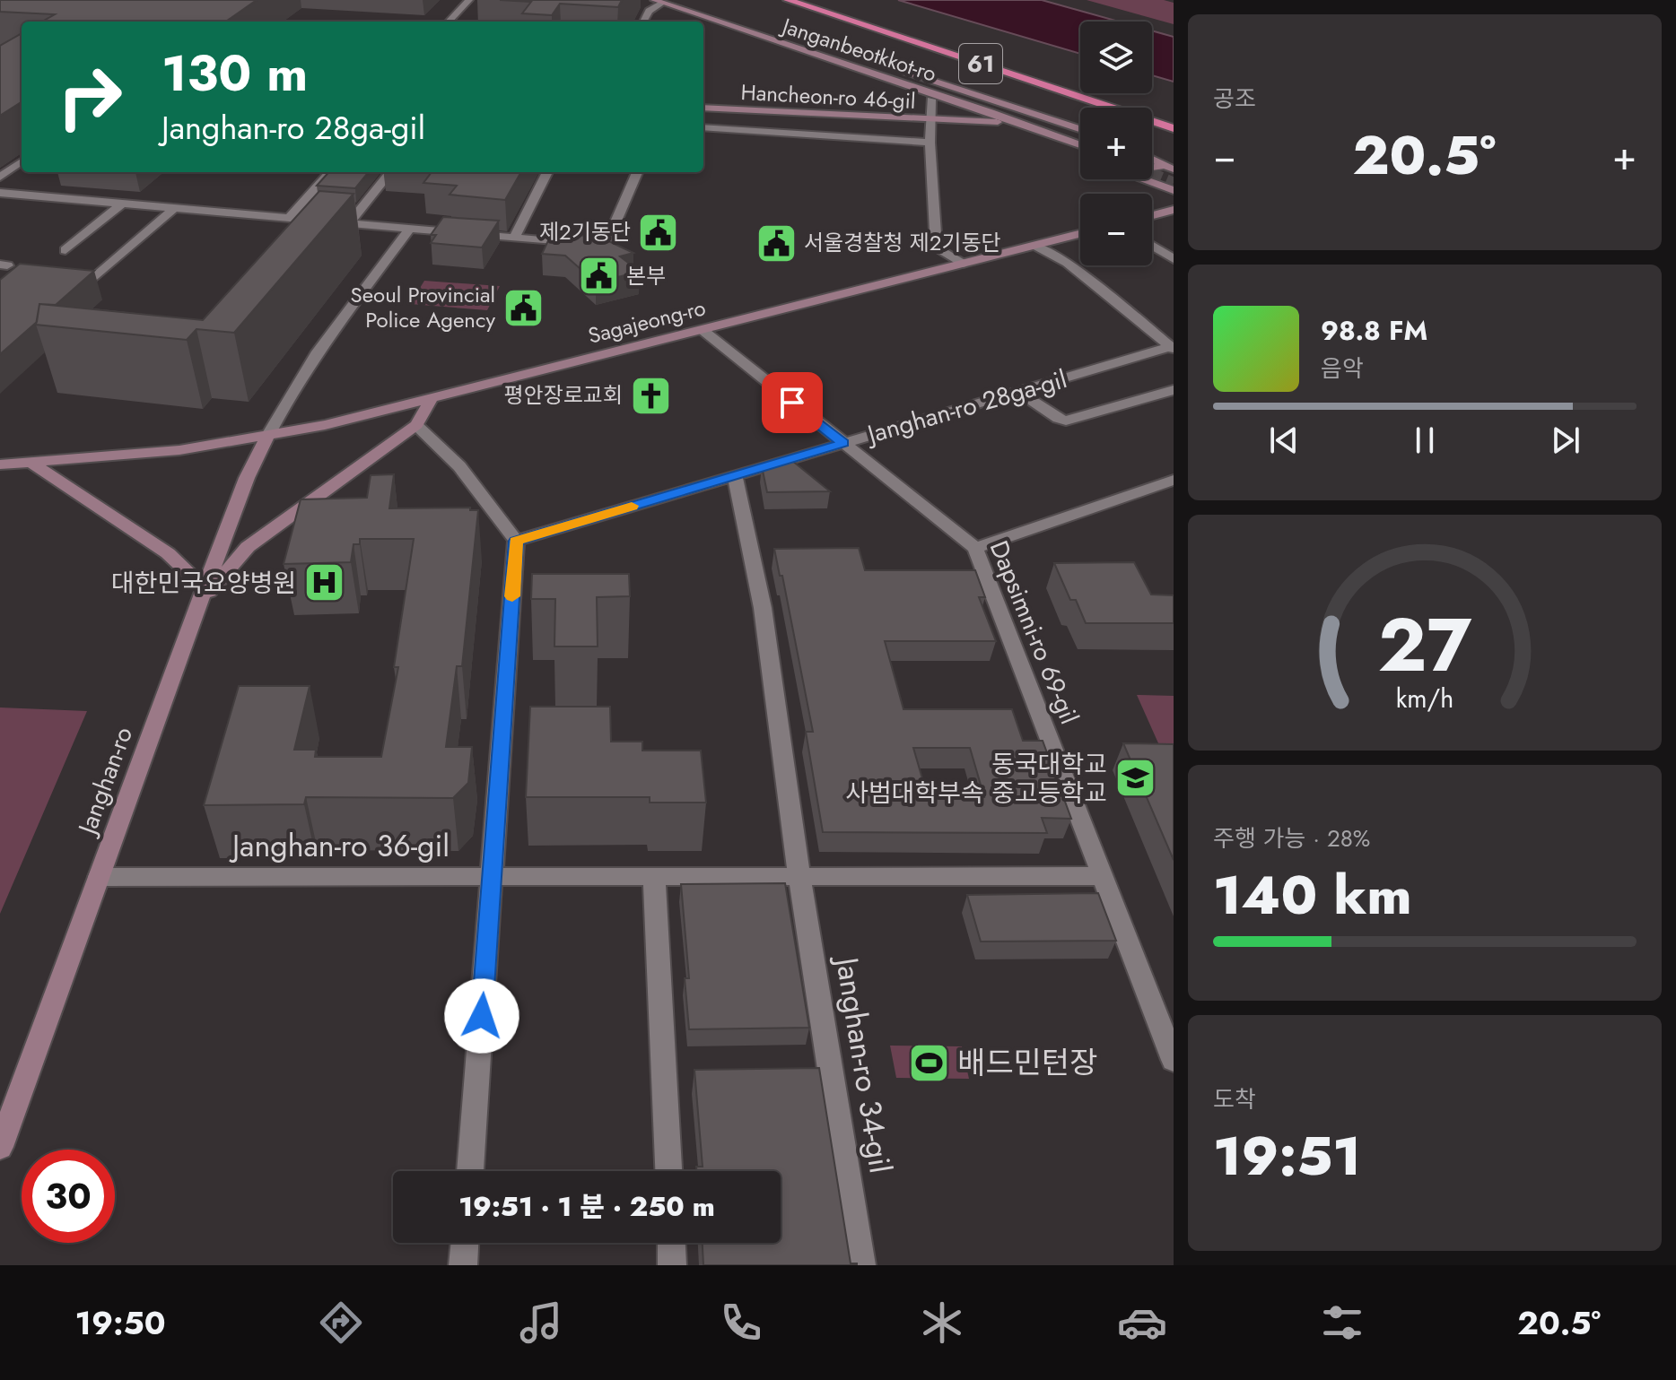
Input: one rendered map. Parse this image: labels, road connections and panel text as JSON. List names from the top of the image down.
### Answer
{
  "streets": {
    "highway": ["61"],
    "main road": [
      "Janganbeotkkot-ro",
      "Hancheon-ro 46-gil",
      "Sagajeong-ro",
      "Janghan-ro"
    ],
    "street": [
      "Janghan-ro 28ga-gil",
      "Dapsimni-ro 69-gil",
      "Janghan-ro 36-gil",
      "Janghan-ro 34-gil"
    ]
  },
  "crossings": [
    ["Sagajeong-ro", "Dapsimni-ro 69-gil"],
    ["Sagajeong-ro", "Janghan-ro"],
    ["Janghan-ro 28ga-gil", "Dapsimni-ro 69-gil"],
    ["Dapsimni-ro 69-gil", "Janghan-ro 36-gil"],
    ["Janghan-ro", "Janghan-ro 36-gil"],
    ["Janghan-ro 36-gil", "Janghan-ro 34-gil"]
  ],
  "places": {
    "public building": [
      "제2기동단",
      "서울경찰청 제2기동단",
      "본부",
      "Seoul Provincial Police Agency"
    ],
    "church": ["평안장로교회"],
    "hospital": ["대한민국요양병원"],
    "school or university": ["동국대학교 사범대학부속 중고등학교"],
    "sports": ["배드민턴장"]
  },
  "page": {
    "tile": [
      "공조",
      ["주행 가능 · 28%", "140 km"],
      ["도착", "19:51"]
    ],
    "map_buttons": ["+", "−"],
    "turn": ["130 m", "Janghan-ro 28ga-gil"],
    "heat": ["−", "20.5°", "+"],
    "song": ["98.8 FM", "음악"],
    "limit": "30",
    "trip": "19:51 · 1 분 · 250 m",
    "tabs": ["19:50", "20.5°"],
    "gauge": ["27", "km/h"]
  }
}
